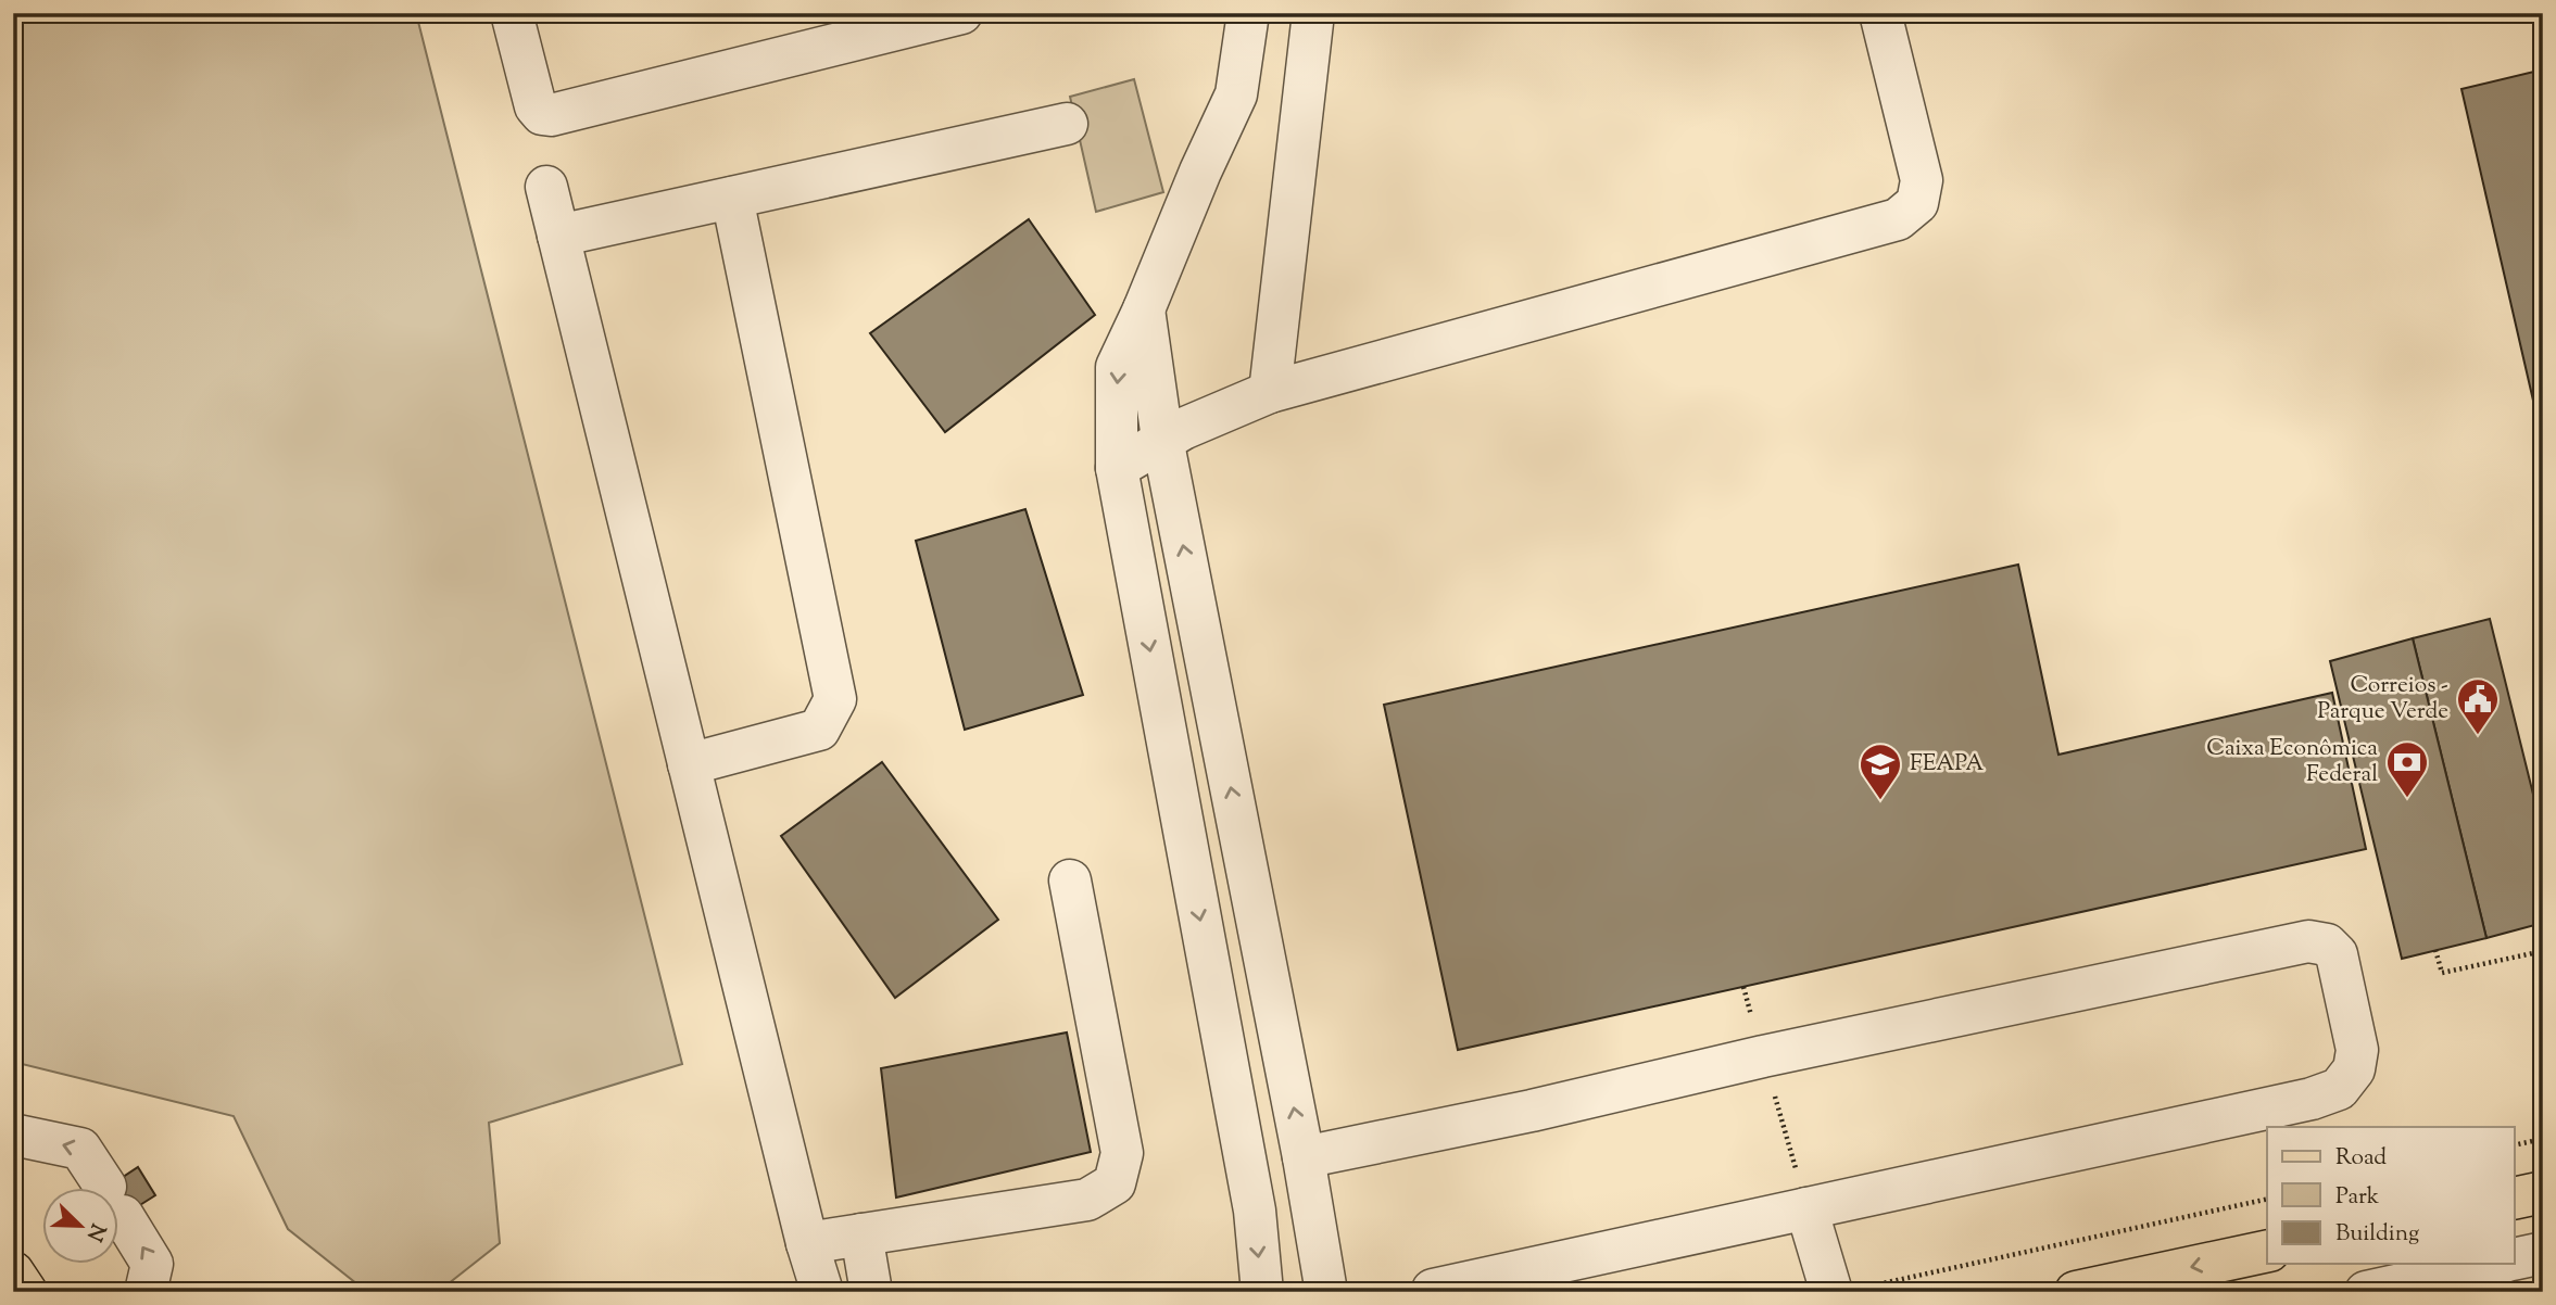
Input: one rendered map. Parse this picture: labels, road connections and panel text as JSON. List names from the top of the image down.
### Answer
{
  "places": {
    "public building": ["Correios - Parque Verde"],
    "bank": ["Caixa Econômica Federal"],
    "school or university": ["FEAPA"]
  },
  "legend": ["Road", "Park", "Building"],
  "north": "bottom right"
}
